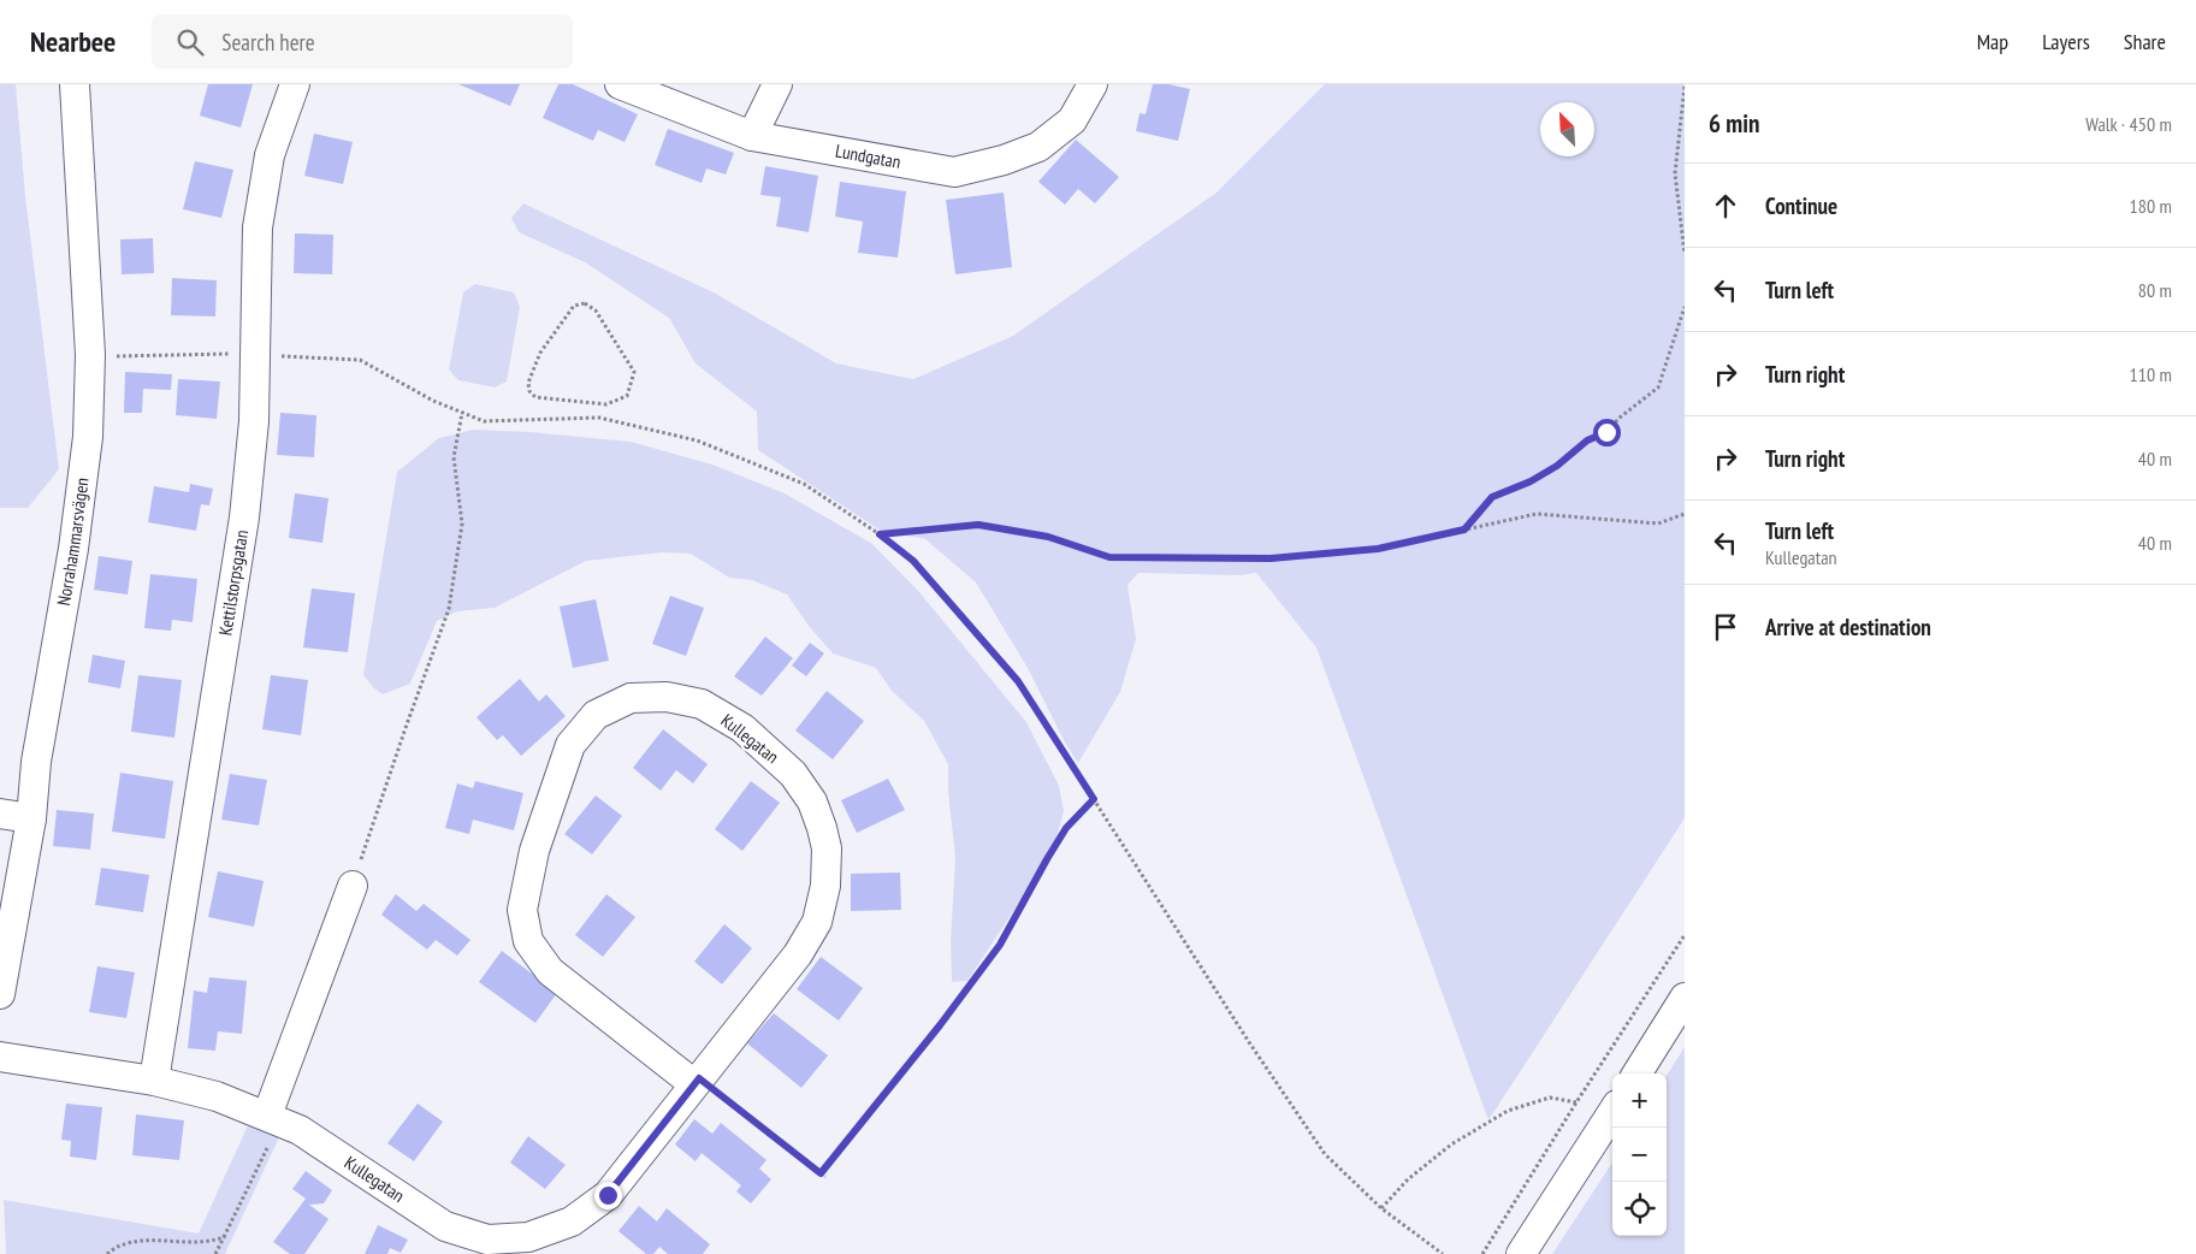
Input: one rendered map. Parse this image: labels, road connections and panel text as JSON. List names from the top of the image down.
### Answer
{
  "streets": {
    "street": [
      "Lundgatan",
      "Norrahammarsvägen",
      "Kettilstorpsgatan",
      "Kullegatan"
    ]
  },
  "crossings": [
    ["Kettilstorpsgatan", "Kullegatan"]
  ],
  "north": "top left",
  "page": {
    "header": "Nearbee",
    "search": "Search here",
    "nav": ["Map", "Layers", "Share"],
    "heading": ["6 min", "Walk · 450 m"],
    "list": [
      ["Continue", "180 m"],
      ["Turn left", "80 m"],
      ["Turn right", "110 m"],
      ["Turn right", "40 m"],
      ["Turn left", "Kullegatan", "40 m"],
      "Arrive at destination"
    ],
    "map_buttons": ["+", "−"]
  }
}
